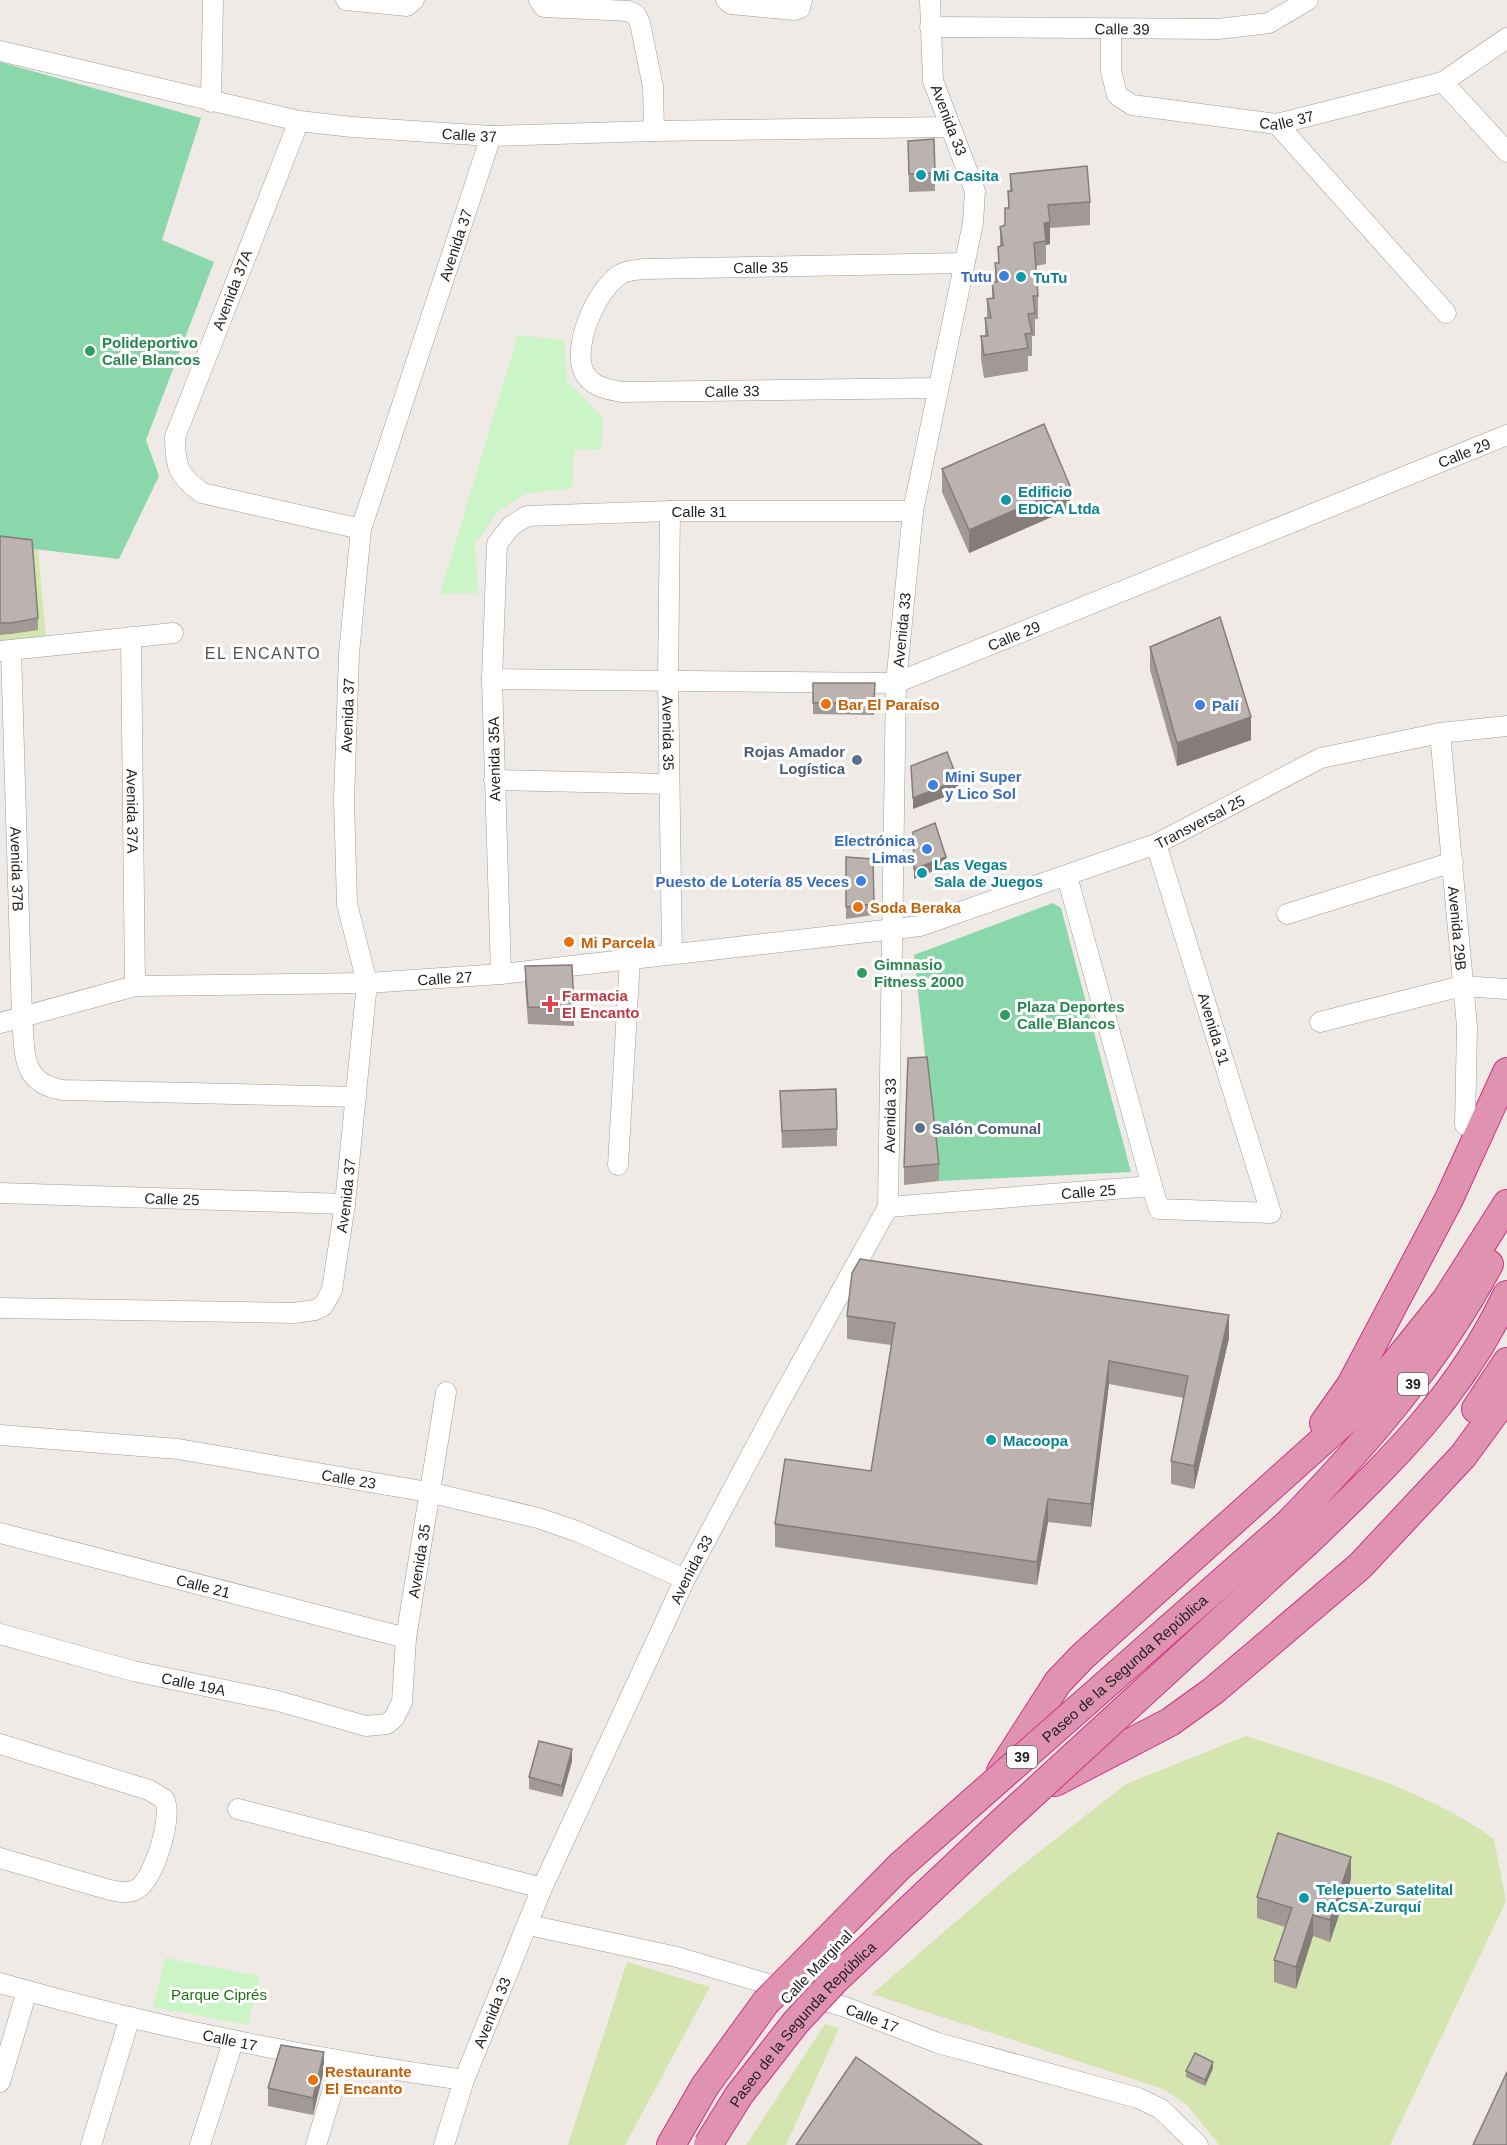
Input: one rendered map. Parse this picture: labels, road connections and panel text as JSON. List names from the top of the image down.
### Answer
{
  "streets": {
    "highway": ["39", "Paseo de la Segunda República"],
    "street": [
      "Calle 39",
      "Calle 37",
      "Avenida 33",
      "Avenida 37",
      "Calle 35",
      "Avenida 37A",
      "Calle 33",
      "Calle 29",
      "Calle 31",
      "Avenida 35",
      "Avenida 35A",
      "Transversal 25",
      "Avenida 37B",
      "Avenida 29B",
      "Calle 27",
      "Avenida 31",
      "Calle 25",
      "Calle 23",
      "Calle 21",
      "Calle 19A",
      "Calle Marginal",
      "Calle 17"
    ]
  },
  "crossings": [
    ["Calle 39", "Calle 37"],
    ["Calle 39", "Avenida 33"],
    ["Calle 37", "Avenida 33"],
    ["Calle 37", "Avenida 37"],
    ["Calle 37", "Avenida 37A"],
    ["Avenida 33", "Calle 35"],
    ["Avenida 33", "Calle 33"],
    ["Avenida 33", "Calle 29"],
    ["Avenida 33", "Calle 31"],
    ["Avenida 33", "Transversal 25"],
    ["Avenida 33", "Calle 27"],
    ["Avenida 33", "Calle 25"],
    ["Avenida 33", "Calle 23"],
    ["Avenida 33", "Calle 17"],
    ["Avenida 37", "Avenida 37A"],
    ["Avenida 37", "Avenida 37B"],
    ["Avenida 37", "Calle 27"],
    ["Avenida 37", "Calle 25"],
    ["Calle 35", "Calle 33"],
    ["Avenida 37A", "Calle 27"],
    ["Calle 29", "Avenida 35"],
    ["Calle 29", "Avenida 35A"],
    ["Calle 31", "Avenida 35"],
    ["Calle 31", "Avenida 35A"],
    ["Avenida 35", "Calle 27"],
    ["Avenida 35", "Calle 23"],
    ["Avenida 35", "Calle 21"],
    ["Avenida 35", "Calle 19A"],
    ["Avenida 35A", "Calle 27"],
    ["Transversal 25", "Avenida 29B"],
    ["Transversal 25", "Calle 27"],
    ["Transversal 25", "Avenida 31"],
    ["Avenida 37B", "Calle 27"],
    ["Avenida 31", "Calle 25"],
    ["Calle Marginal", "Calle 17"]
  ],
  "districts": ["EL ENCANTO"],
  "parks": ["Parque Ciprés"],
  "places": {
    "other": [
      "Mi Casita",
      "Tutu",
      "TuTu",
      "Polideportivo Calle Blancos",
      "Edificio EDICA Ltda",
      "Bar El Paraíso",
      "Palí",
      "Rojas Amador Logística",
      "Mini Super y Lico Sol",
      "Electrónica Limas",
      "Las Vegas Sala de Juegos",
      "Puesto de Lotería 85 Veces",
      "Soda Beraka",
      "Mi Parcela",
      "Gimnasio Fitness 2000",
      "Plaza Deportes Calle Blancos",
      "Salón Comunal",
      "Macoopa",
      "Telepuerto Satelital RACSA-Zurquí",
      "Restaurante El Encanto"
    ],
    "health": ["Farmacia El Encanto"]
  }
}
